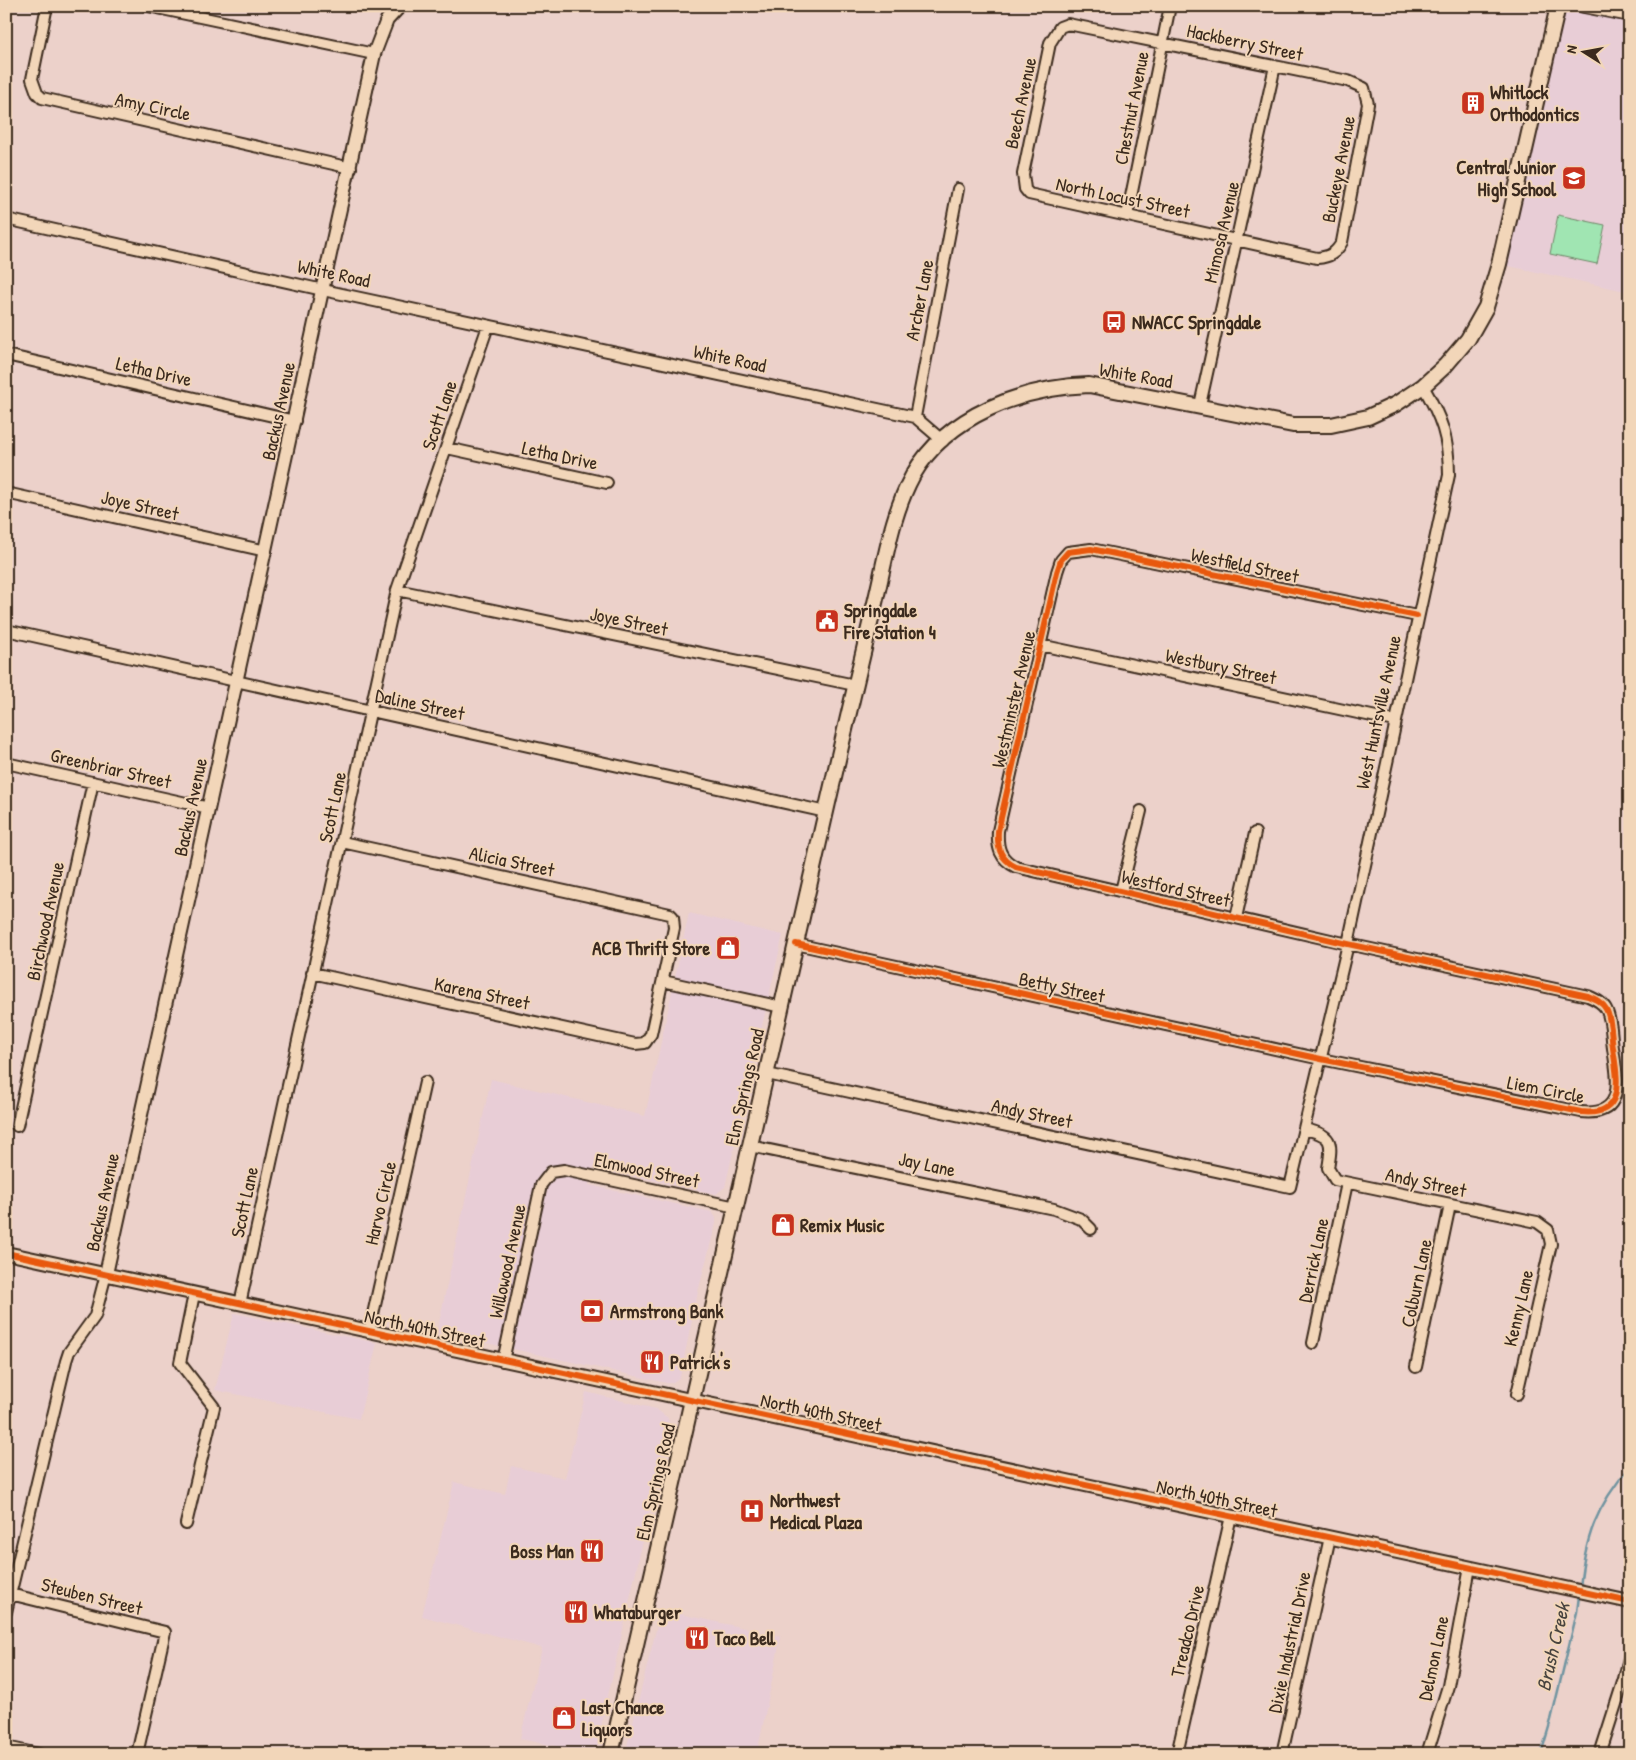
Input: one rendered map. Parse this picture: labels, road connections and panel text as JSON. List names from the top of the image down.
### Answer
{
  "streets": {
    "main road": ["White Road", "Elm Springs Road"],
    "street": [
      "Hackberry Street",
      "Beech Avenue",
      "Amy Circle",
      "Chestnut Avenue",
      "Buckeye Avenue",
      "North Locust Street",
      "Mimosa Avenue",
      "Archer Lane",
      "Letha Drive",
      "Backus Avenue",
      "Scott Lane",
      "Joye Street",
      "Westfield Street",
      "Westbury Street",
      "Westminster Avenue",
      "Daline Street",
      "West Huntsville Avenue",
      "Greenbriar Street",
      "Alicia Street",
      "Westford Street",
      "Birchwood Avenue",
      "Betty Street",
      "Karena Street",
      "Liem Circle",
      "Andy Street",
      "Jay Lane",
      "Elmwood Street",
      "Harvo Circle",
      "Derrick Lane",
      "Willowood Avenue",
      "Colburn Lane",
      "Kenny Lane",
      "North 40th Street",
      "Steuben Street",
      "Treadco Drive",
      "Dixie Industrial Drive",
      "Delmon Lane"
    ]
  },
  "crossings": [
    ["Hackberry Street", "Beech Avenue"],
    ["Hackberry Street", "Chestnut Avenue"],
    ["Hackberry Street", "Buckeye Avenue"],
    ["Hackberry Street", "Mimosa Avenue"],
    ["Beech Avenue", "North Locust Street"],
    ["Amy Circle", "Backus Avenue"],
    ["Chestnut Avenue", "North Locust Street"],
    ["Buckeye Avenue", "North Locust Street"],
    ["North Locust Street", "Mimosa Avenue"],
    ["Mimosa Avenue", "White Road"],
    ["White Road", "Archer Lane"],
    ["White Road", "Backus Avenue"],
    ["White Road", "Scott Lane"],
    ["White Road", "West Huntsville Avenue"],
    ["White Road", "Elm Springs Road"],
    ["Letha Drive", "Backus Avenue"],
    ["Letha Drive", "Scott Lane"],
    ["Backus Avenue", "Joye Street"],
    ["Backus Avenue", "Daline Street"],
    ["Backus Avenue", "Greenbriar Street"],
    ["Backus Avenue", "North 40th Street"],
    ["Backus Avenue", "Steuben Street"],
    ["Scott Lane", "Joye Street"],
    ["Scott Lane", "Daline Street"],
    ["Scott Lane", "Alicia Street"],
    ["Scott Lane", "Karena Street"],
    ["Scott Lane", "North 40th Street"],
    ["Joye Street", "Elm Springs Road"],
    ["Westfield Street", "Westminster Avenue"],
    ["Westfield Street", "West Huntsville Avenue"],
    ["Westbury Street", "Westminster Avenue"],
    ["Westbury Street", "West Huntsville Avenue"],
    ["Westminster Avenue", "Westford Street"],
    ["Daline Street", "Elm Springs Road"],
    ["West Huntsville Avenue", "Westford Street"],
    ["West Huntsville Avenue", "Betty Street"],
    ["West Huntsville Avenue", "Liem Circle"],
    ["West Huntsville Avenue", "Andy Street"],
    ["Greenbriar Street", "Birchwood Avenue"],
    ["Alicia Street", "Karena Street"],
    ["Westford Street", "Liem Circle"],
    ["Betty Street", "Elm Springs Road"],
    ["Betty Street", "Liem Circle"],
    ["Elm Springs Road", "Andy Street"],
    ["Elm Springs Road", "Jay Lane"],
    ["Elm Springs Road", "Elmwood Street"],
    ["Elm Springs Road", "North 40th Street"],
    ["Andy Street", "Derrick Lane"],
    ["Andy Street", "Colburn Lane"],
    ["Andy Street", "Kenny Lane"],
    ["Elmwood Street", "Willowood Avenue"],
    ["Harvo Circle", "North 40th Street"],
    ["Willowood Avenue", "North 40th Street"],
    ["North 40th Street", "Treadco Drive"],
    ["North 40th Street", "Dixie Industrial Drive"],
    ["North 40th Street", "Delmon Lane"]
  ],
  "water": ["Brush Creek"],
  "places": {
    "building": ["Whitlock Orthodontics"],
    "school or university": ["Central Junior High School"],
    "bus stop": ["NWACC Springdale"],
    "public building": ["Springdale Fire Station 4"],
    "shop": ["ACB Thrift Store", "Remix Music", "Last Chance Liquors"],
    "bank": ["Armstrong Bank"],
    "restaurant": [
      "Patrick's",
      "Boss Man",
      "Whataburger",
      "Taco Bell"
    ],
    "hospital": ["Northwest Medical Plaza"]
  },
  "north": "left"
}
